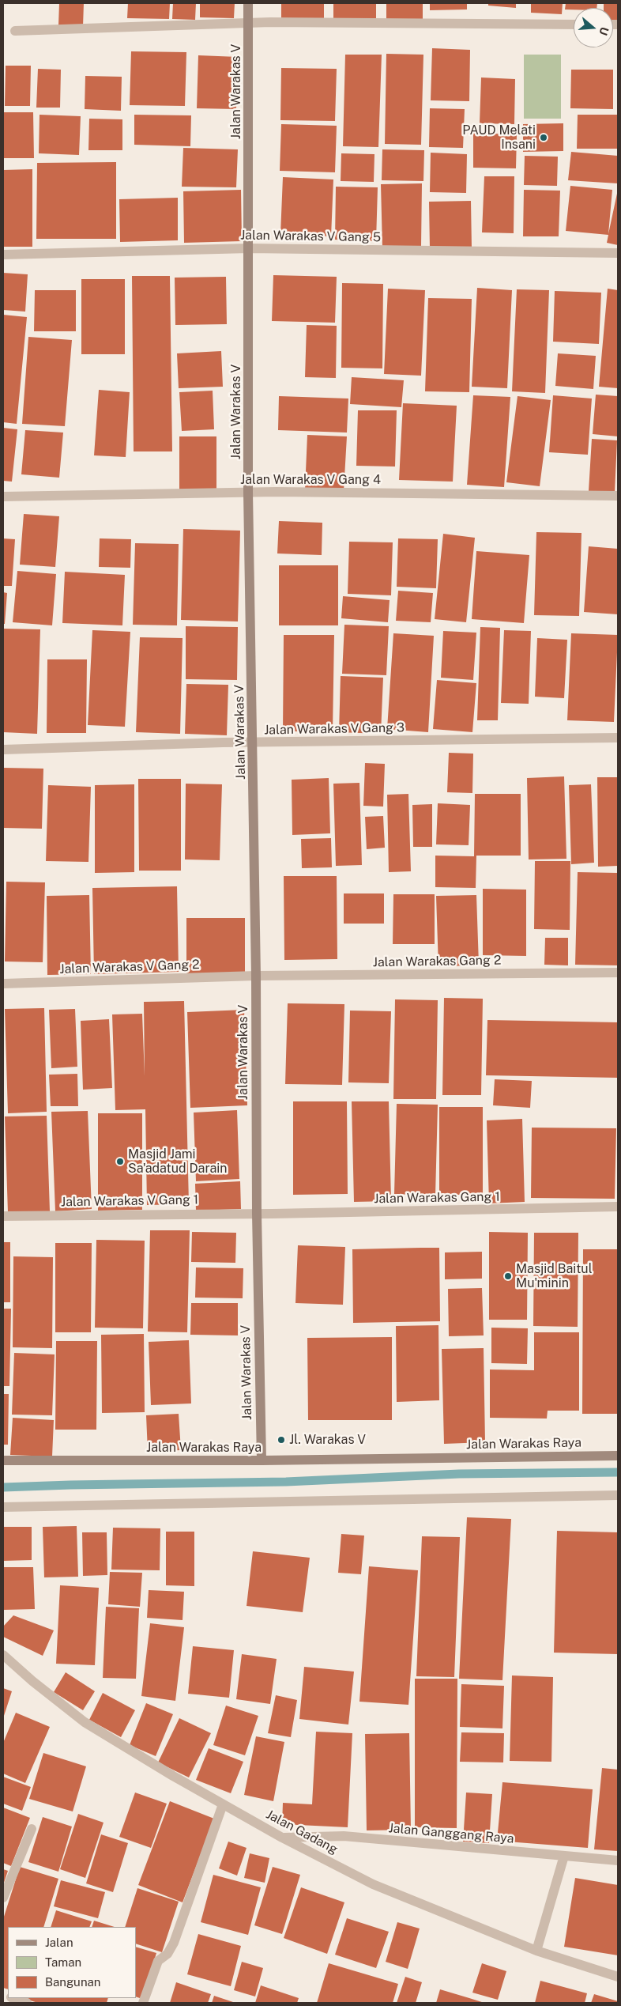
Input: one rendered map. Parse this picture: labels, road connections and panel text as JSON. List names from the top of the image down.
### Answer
{
  "streets": {
    "street": [
      "Jalan Warakas V",
      "Jalan Warakas V Gang 5",
      "Jalan Warakas V Gang 4",
      "Jalan Warakas V Gang 3",
      "Jalan Warakas Gang 2",
      "Jalan Warakas V Gang 2",
      "Jalan Warakas Gang 1",
      "Jalan Warakas V Gang 1",
      "Jalan Warakas Raya",
      "Jalan Gadang",
      "Jalan Ganggang Raya"
    ]
  },
  "crossings": [
    ["Jalan Warakas V", "Jalan Warakas V Gang 5"],
    ["Jalan Warakas V", "Jalan Warakas V Gang 4"],
    ["Jalan Warakas V", "Jalan Warakas V Gang 3"],
    ["Jalan Warakas V", "Jalan Warakas Gang 2"],
    ["Jalan Warakas V", "Jalan Warakas V Gang 2"],
    ["Jalan Warakas V", "Jalan Warakas Gang 1"],
    ["Jalan Warakas V", "Jalan Warakas V Gang 1"],
    ["Jalan Warakas V", "Jalan Warakas Raya"],
    ["Jalan Warakas Gang 2", "Jalan Warakas V Gang 2"],
    ["Jalan Warakas Gang 1", "Jalan Warakas V Gang 1"],
    ["Jalan Gadang", "Jalan Ganggang Raya"]
  ],
  "places": [
    "PAUD Melati Insani",
    "Masjid Jami Sa'adatud Darain",
    "Masjid Baitul Mu'minin",
    "Jl. Warakas V"
  ],
  "legend": ["Jalan", "Taman", "Bangunan"],
  "north": "right"
}
